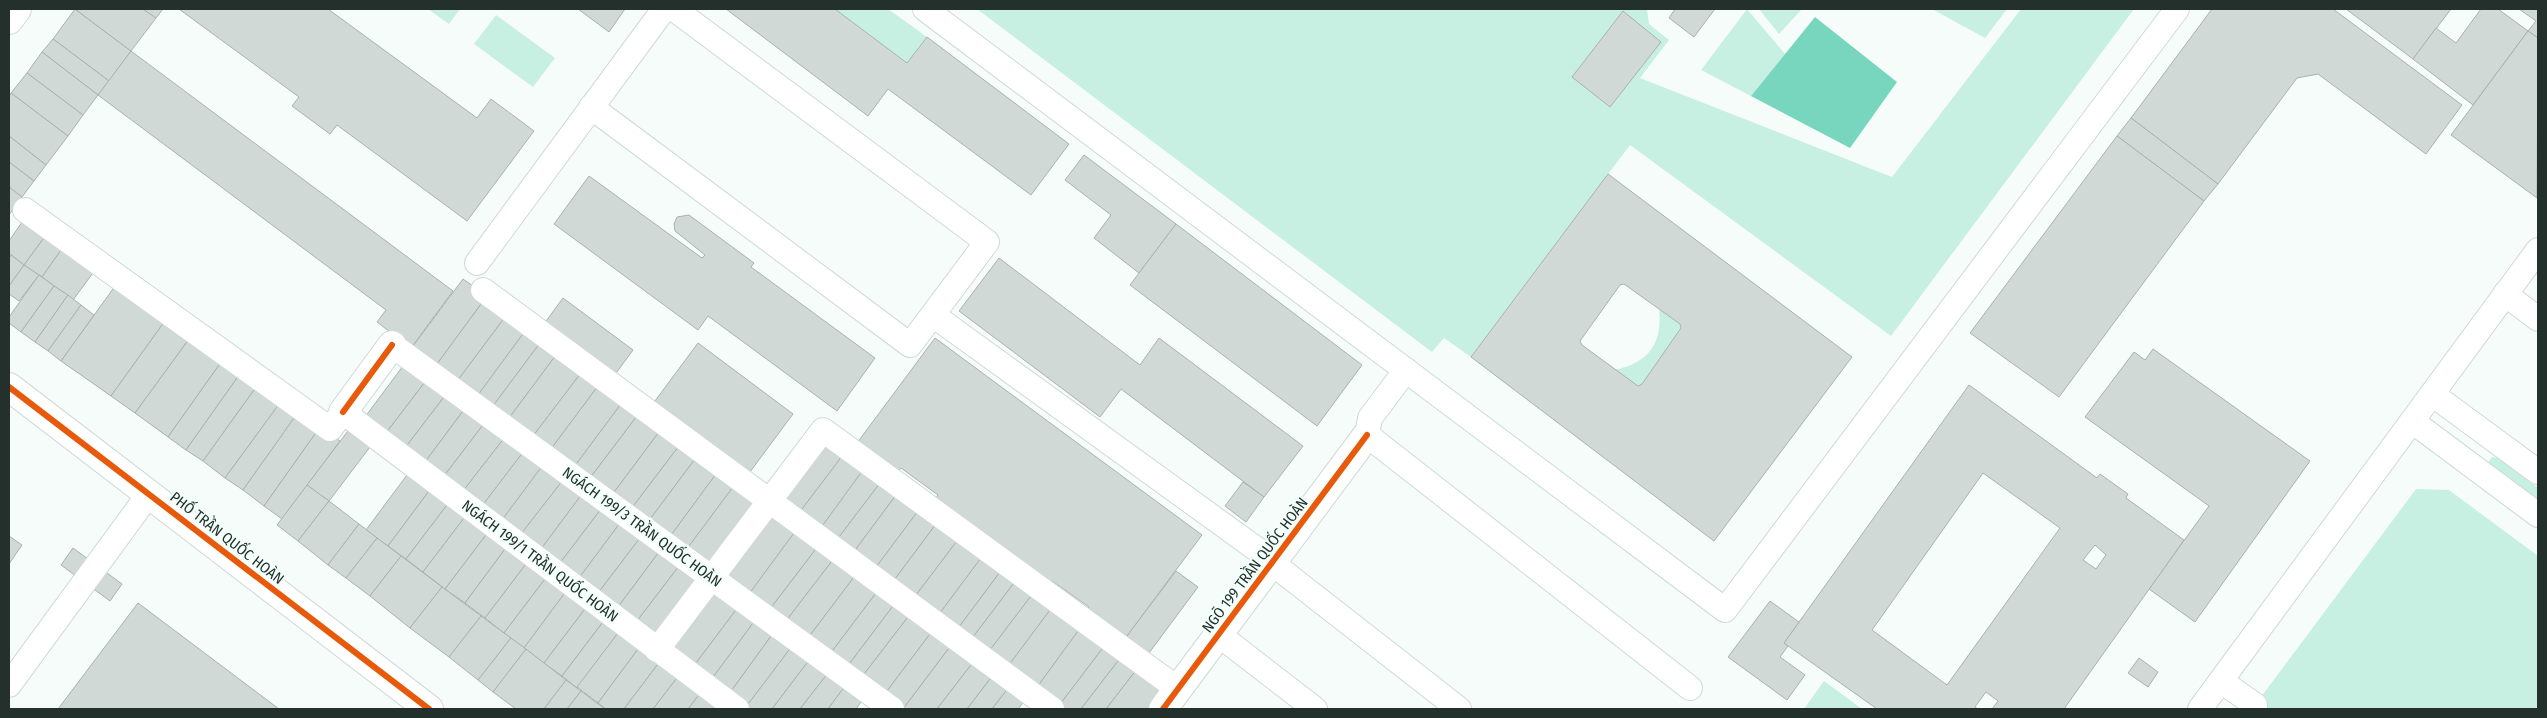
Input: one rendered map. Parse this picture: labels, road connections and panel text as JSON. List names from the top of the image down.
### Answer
{
  "streets": {
    "street": ["PHỐ TRẦN QUỐC HOÀN", "NGÕ 199 TRẦN QUỐC HOÀN"],
    "lane": ["NGÁCH 199/3 TRẦN QUỐC HOÀN", "NGÁCH 199/1 TRẦN QUỐC HOÀN"]
  }
}
